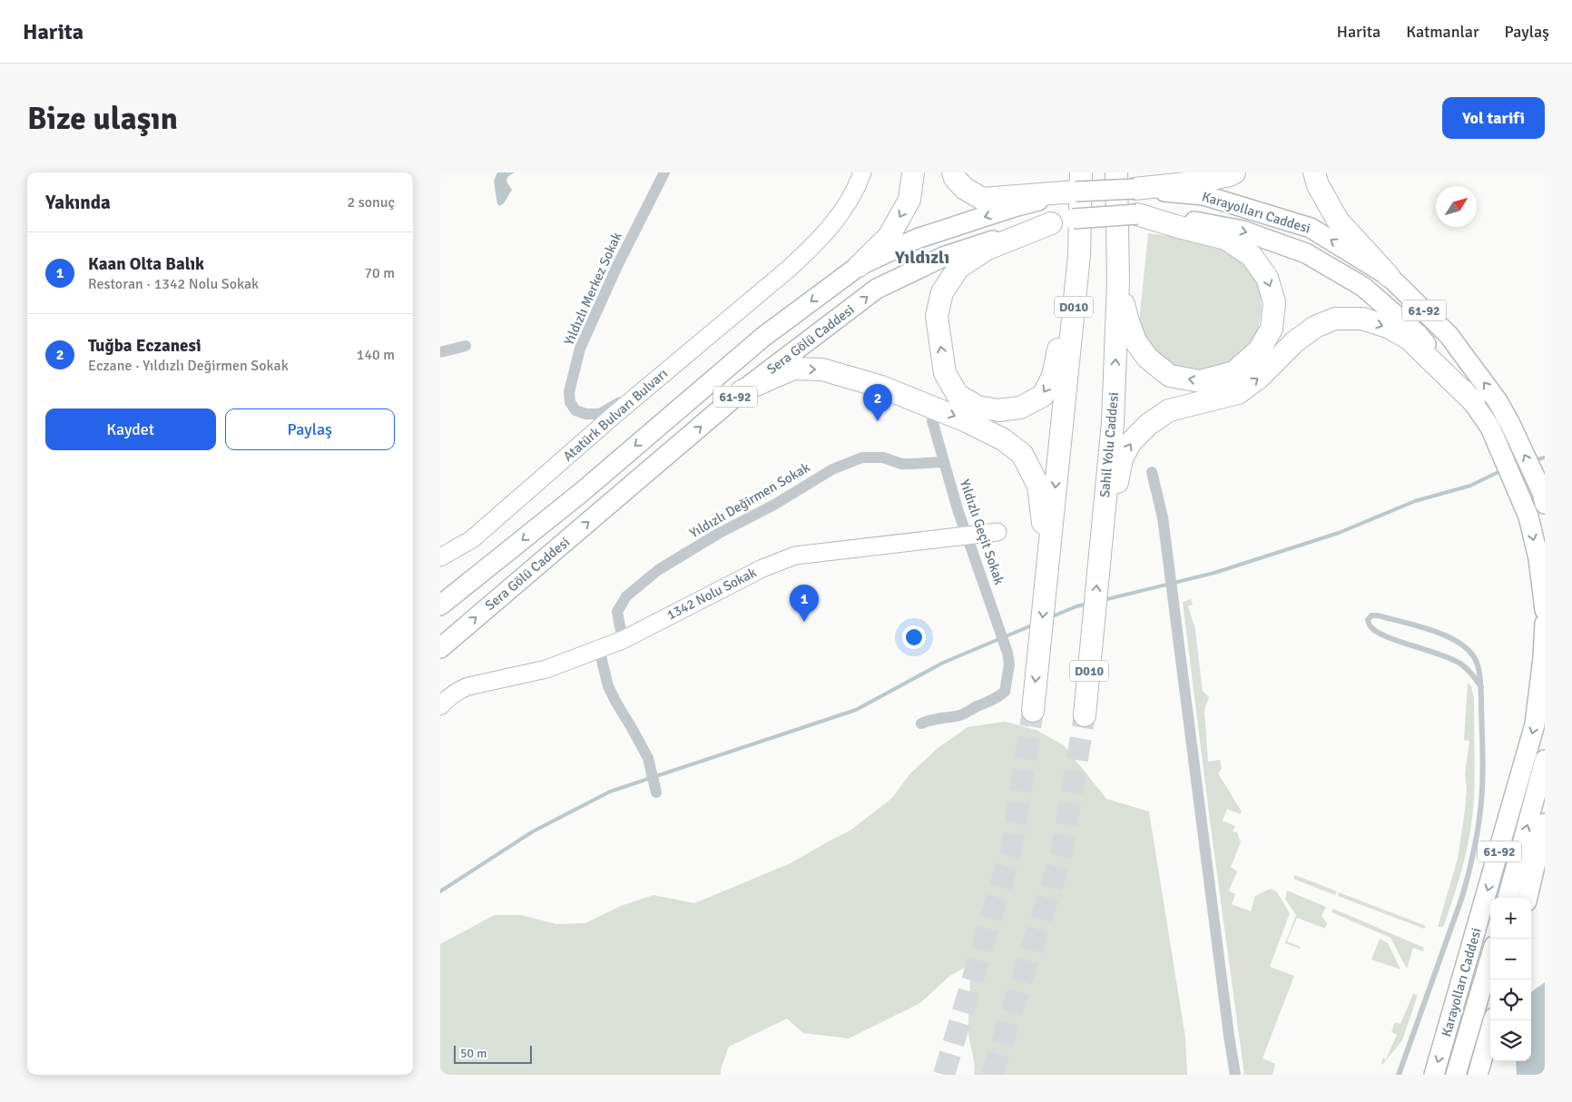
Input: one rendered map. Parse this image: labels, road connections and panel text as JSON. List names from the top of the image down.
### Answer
{
  "streets": {
    "highway": ["D010", "Sahil Yolu Caddesi"],
    "main road": ["Karayolları Caddesi", "61-92", "Sera Gölü Caddesi"],
    "street": [
      "Yıldızlı Merkez Sokak",
      "Atatürk Bulvarı Bulvarı",
      "Yıldızlı Değirmen Sokak",
      "Yıldızlı Geçit Sokak",
      "1342 Nolu Sokak"
    ]
  },
  "crossings": [
    ["Karayolları Caddesi", "D010"],
    ["Karayolları Caddesi", "Sera Gölü Caddesi"],
    ["Yıldızlı Merkez Sokak", "Atatürk Bulvarı Bulvarı"],
    ["D010", "Sera Gölü Caddesi"],
    ["Yıldızlı Değirmen Sokak", "Yıldızlı Geçit Sokak"],
    ["Yıldızlı Değirmen Sokak", "1342 Nolu Sokak"],
    ["Yıldızlı Geçit Sokak", "1342 Nolu Sokak"]
  ],
  "districts": ["Yıldızlı"],
  "scale_bar": "50 m",
  "north": "top right",
  "page": {
    "header": "Harita",
    "nav": ["Harita", "Katmanlar", "Paylaş"],
    "buttons": [
      "Yol tarifi",
      ["Kaydet", "Paylaş"]
    ],
    "title": "Bize ulaşın",
    "heading": ["Yakında", "2 sonuç"],
    "list": [
      {
        "mark": "1",
        "name": "Kaan Olta Balık",
        "note": "Restoran · 1342 Nolu Sokak",
        "value": "70 m"
      },
      {
        "mark": "2",
        "name": "Tuğba Eczanesi",
        "note": "Eczane · Yıldızlı Değirmen Sokak",
        "value": "140 m"
      }
    ],
    "pins": ["2", "1"],
    "map_buttons": ["+", "−"],
    "scale": "50 m"
  }
}
